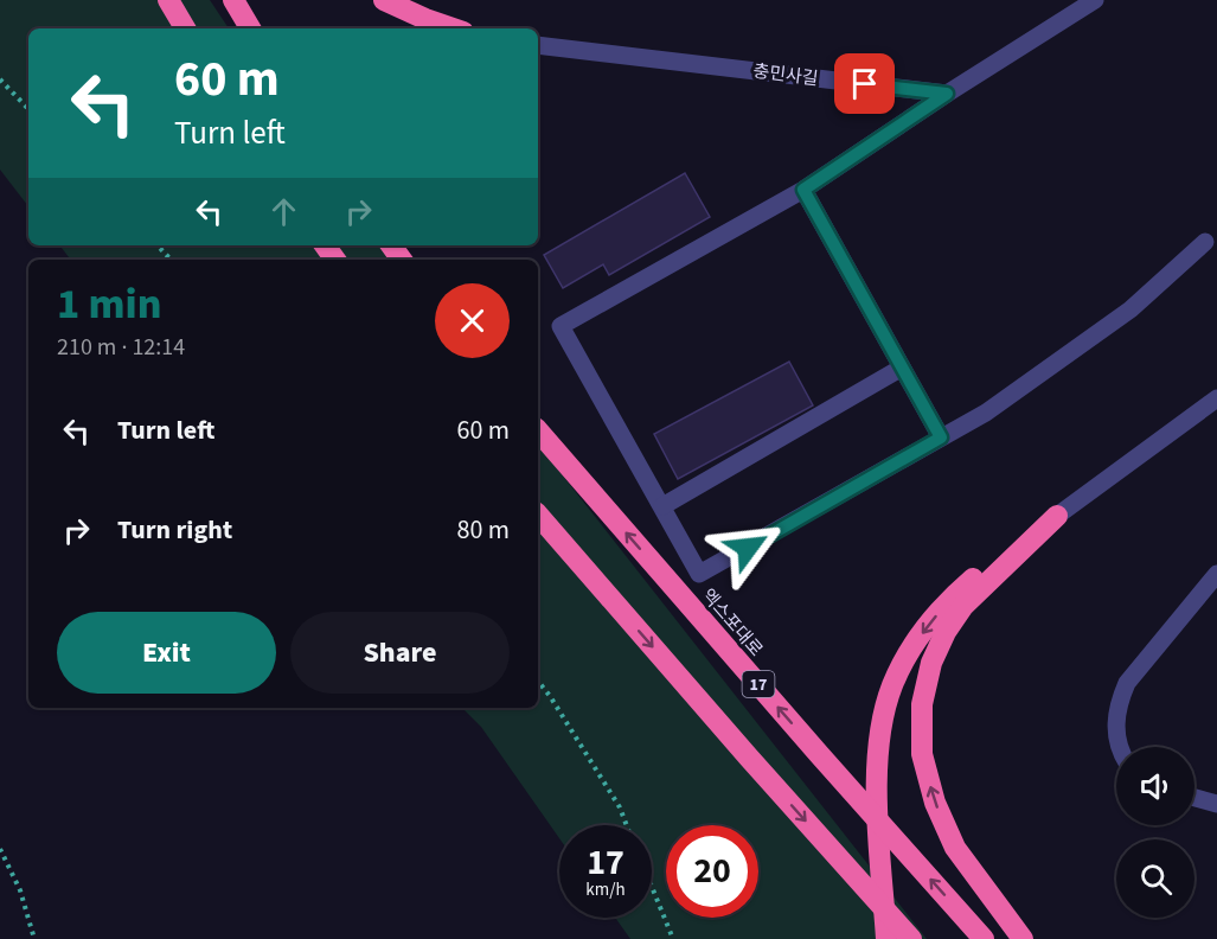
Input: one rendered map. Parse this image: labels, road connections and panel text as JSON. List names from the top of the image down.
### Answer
{
  "streets": {
    "highway": ["엑스포대로", "17"],
    "street": ["충민사길"]
  },
  "page": {
    "turn": ["60 m", "Turn left"],
    "heading": ["1 min", "210 m · 12:14"],
    "list": [
      {
        "name": "Turn left",
        "value": "60 m"
      },
      {
        "name": "Turn right",
        "value": "80 m"
      }
    ],
    "buttons": ["Exit", "Share"],
    "speed": "17 km/h",
    "limit": "20"
  }
}
